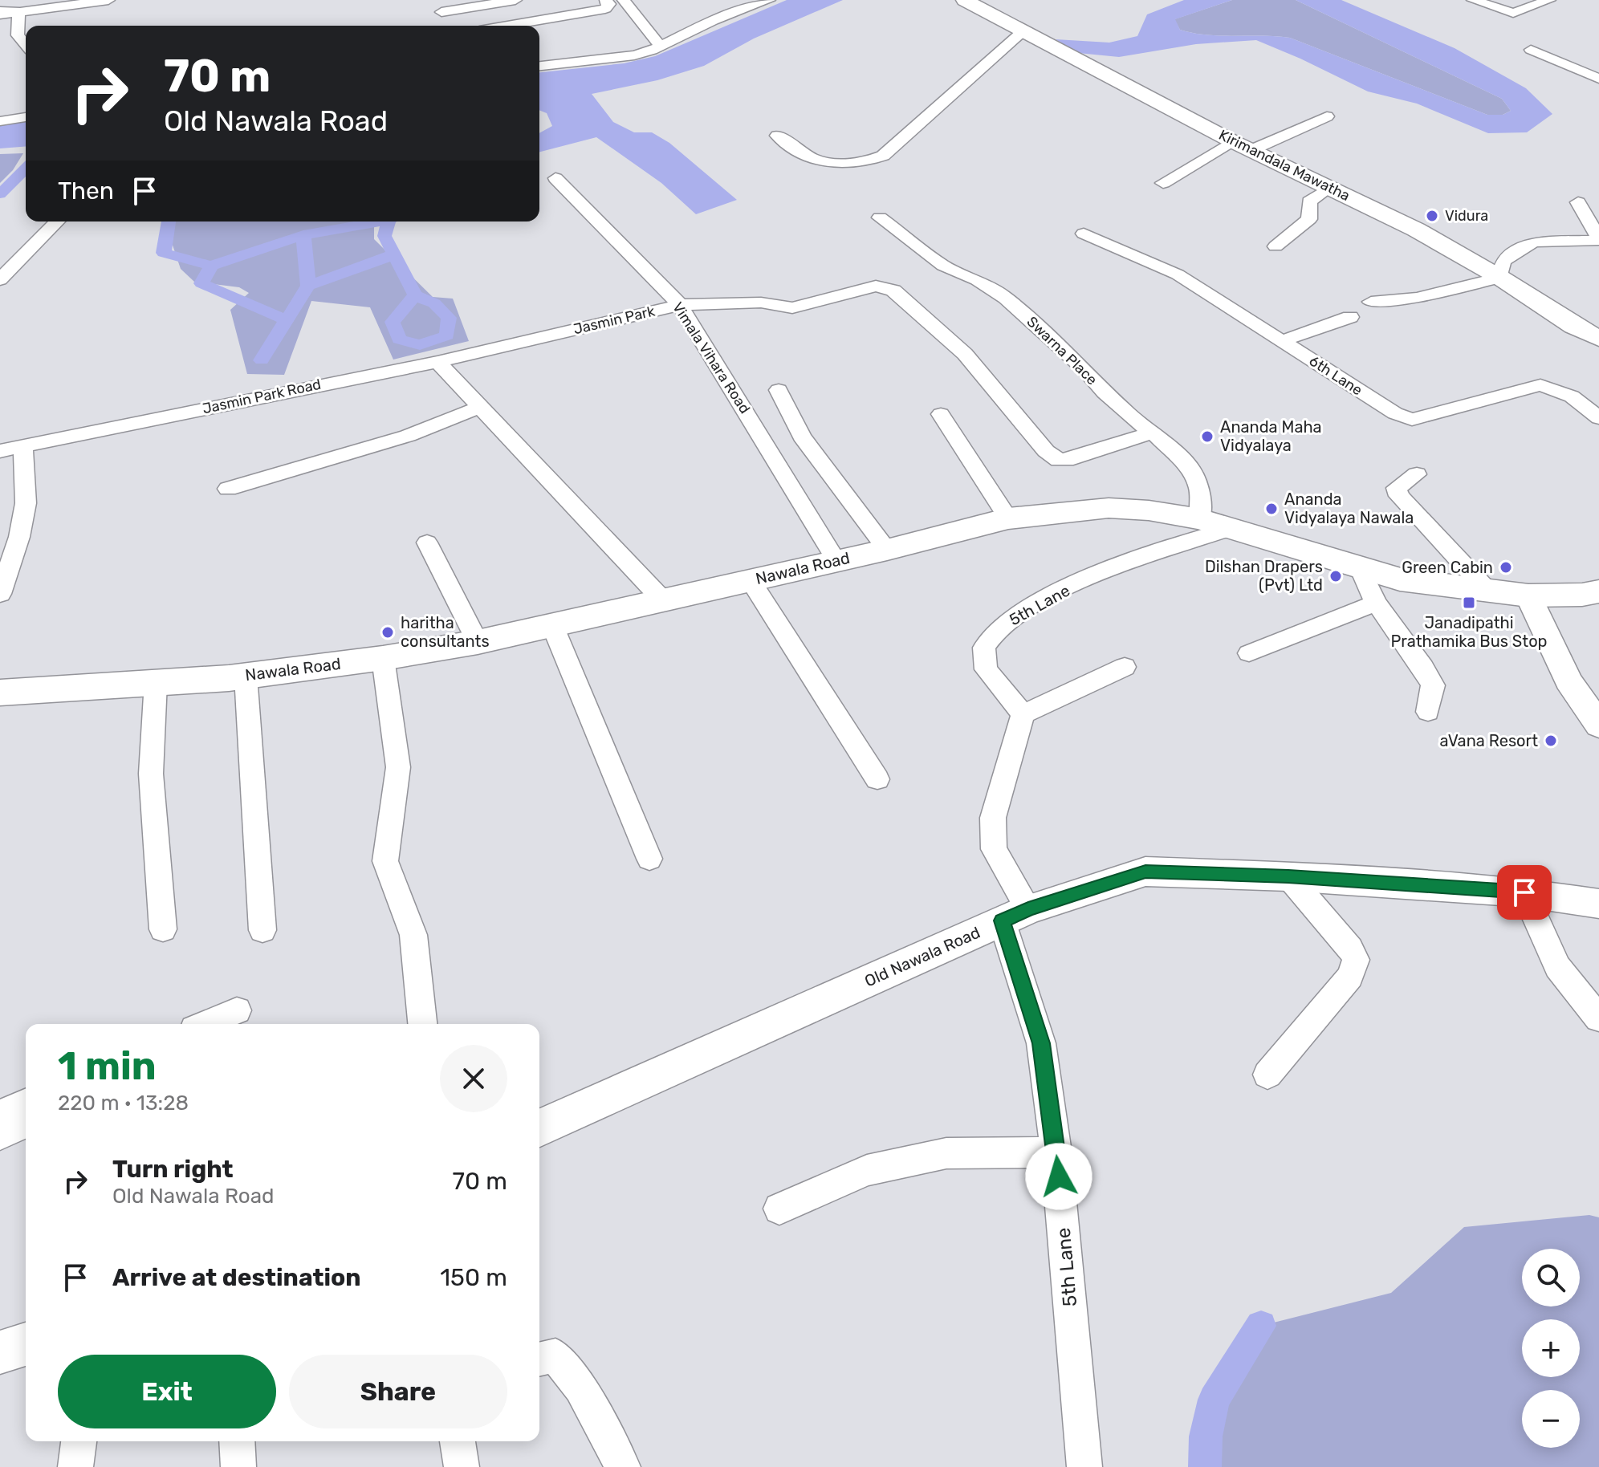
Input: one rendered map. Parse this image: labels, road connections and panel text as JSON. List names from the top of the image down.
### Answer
{
  "streets": {
    "main road": ["Kirimandala Mawatha", "Nawala Road"],
    "street": [
      "Jasmin Park",
      "Swarna Place",
      "Vimala Vihara Road",
      "6th Lane",
      "Jasmin Park Road",
      "5th Lane",
      "Old Nawala Road"
    ]
  },
  "crossings": [
    ["Jasmin Park", "Swarna Place"],
    ["Jasmin Park", "Vimala Vihara Road"],
    ["Jasmin Park", "Jasmin Park Road"],
    ["Swarna Place", "Nawala Road"],
    ["Swarna Place", "5th Lane"],
    ["Vimala Vihara Road", "Nawala Road"],
    ["Nawala Road", "5th Lane"],
    ["5th Lane", "Old Nawala Road"]
  ],
  "places": {
    "other": [
      "Vidura",
      "Ananda Maha Vidyalaya",
      "Ananda Vidyalaya Nawala",
      "Green Cabin",
      "Dilshan Drapers (Pvt) Ltd",
      "haritha consultants",
      "aVana Resort"
    ],
    "transit": ["Janadipathi Prathamika Bus Stop"]
  },
  "page": {
    "turn": ["70 m", "Old Nawala Road"],
    "then": "Then",
    "heading": ["1 min", "220 m · 13:28"],
    "list": [
      {
        "name": "Turn right",
        "note": "Old Nawala Road",
        "value": "70 m"
      },
      {
        "name": "Arrive at destination",
        "value": "150 m"
      }
    ],
    "map_buttons": ["+", "−"],
    "buttons": ["Exit", "Share"]
  }
}
